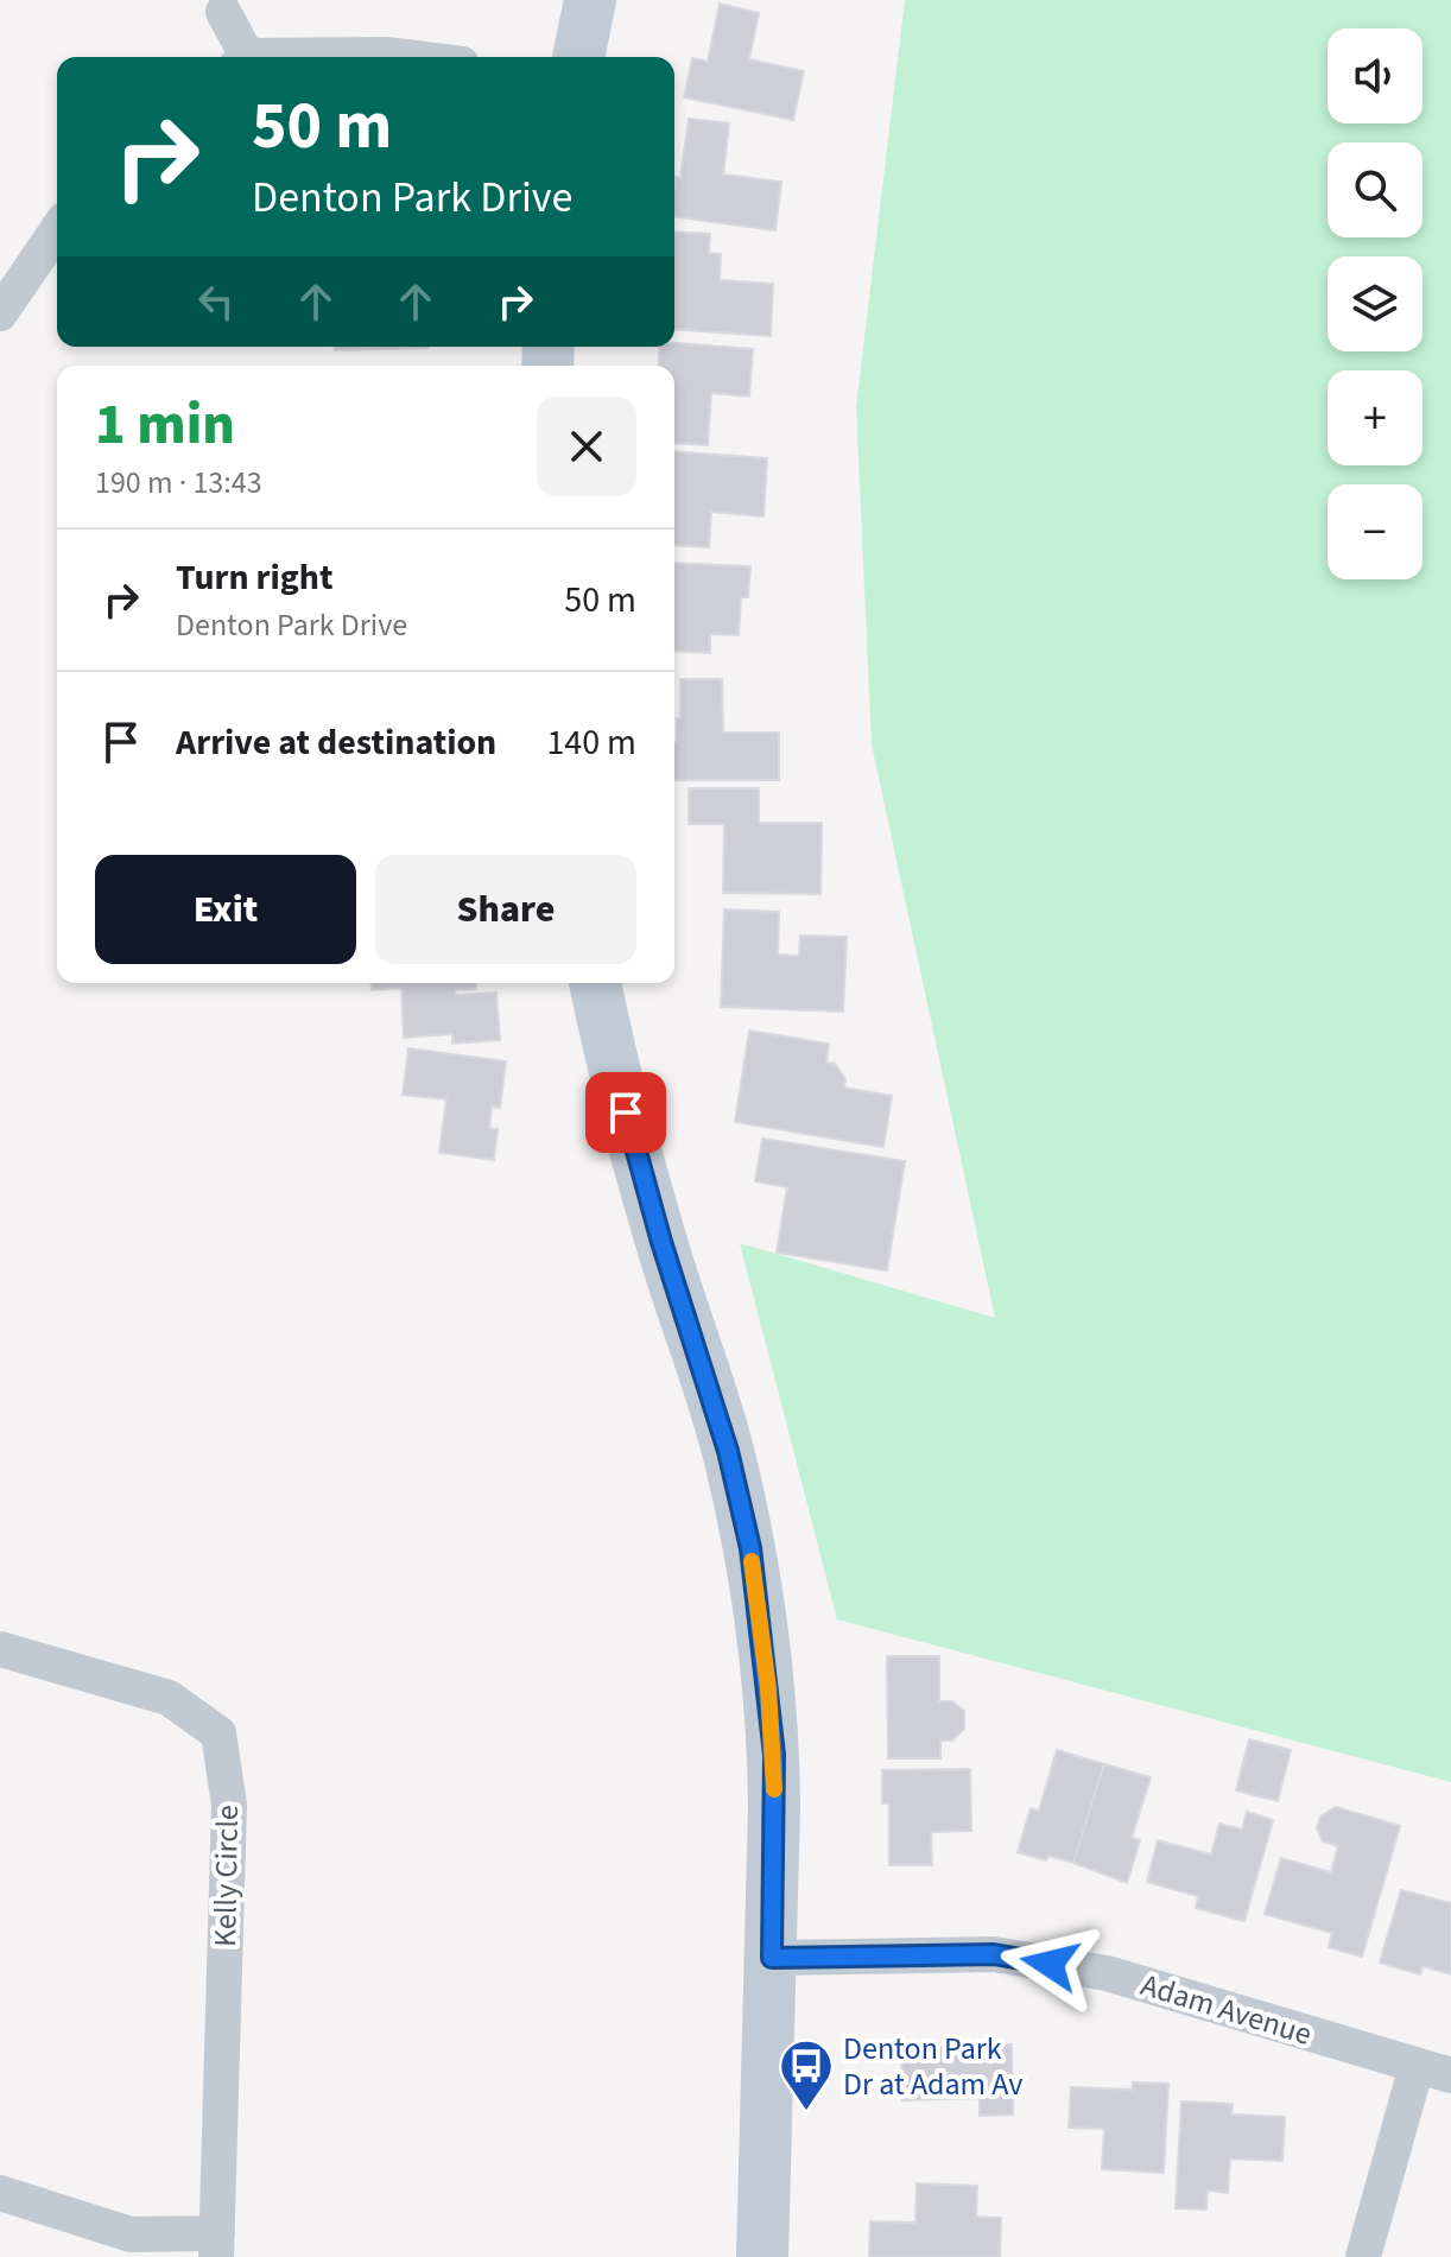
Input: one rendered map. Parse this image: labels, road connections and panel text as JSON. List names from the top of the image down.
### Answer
{
  "streets": {
    "street": ["Kelly Circle", "Adam Avenue"]
  },
  "places": {
    "bus stop": ["Denton Park Dr at Adam Av"]
  },
  "page": {
    "map_buttons": ["+", "−"],
    "turn": ["50 m", "Denton Park Drive"],
    "heading": ["1 min", "190 m · 13:43"],
    "list": [
      {
        "name": "Turn right",
        "note": "Denton Park Drive",
        "value": "50 m"
      },
      {
        "name": "Arrive at destination",
        "value": "140 m"
      }
    ],
    "buttons": ["Exit", "Share"]
  }
}
